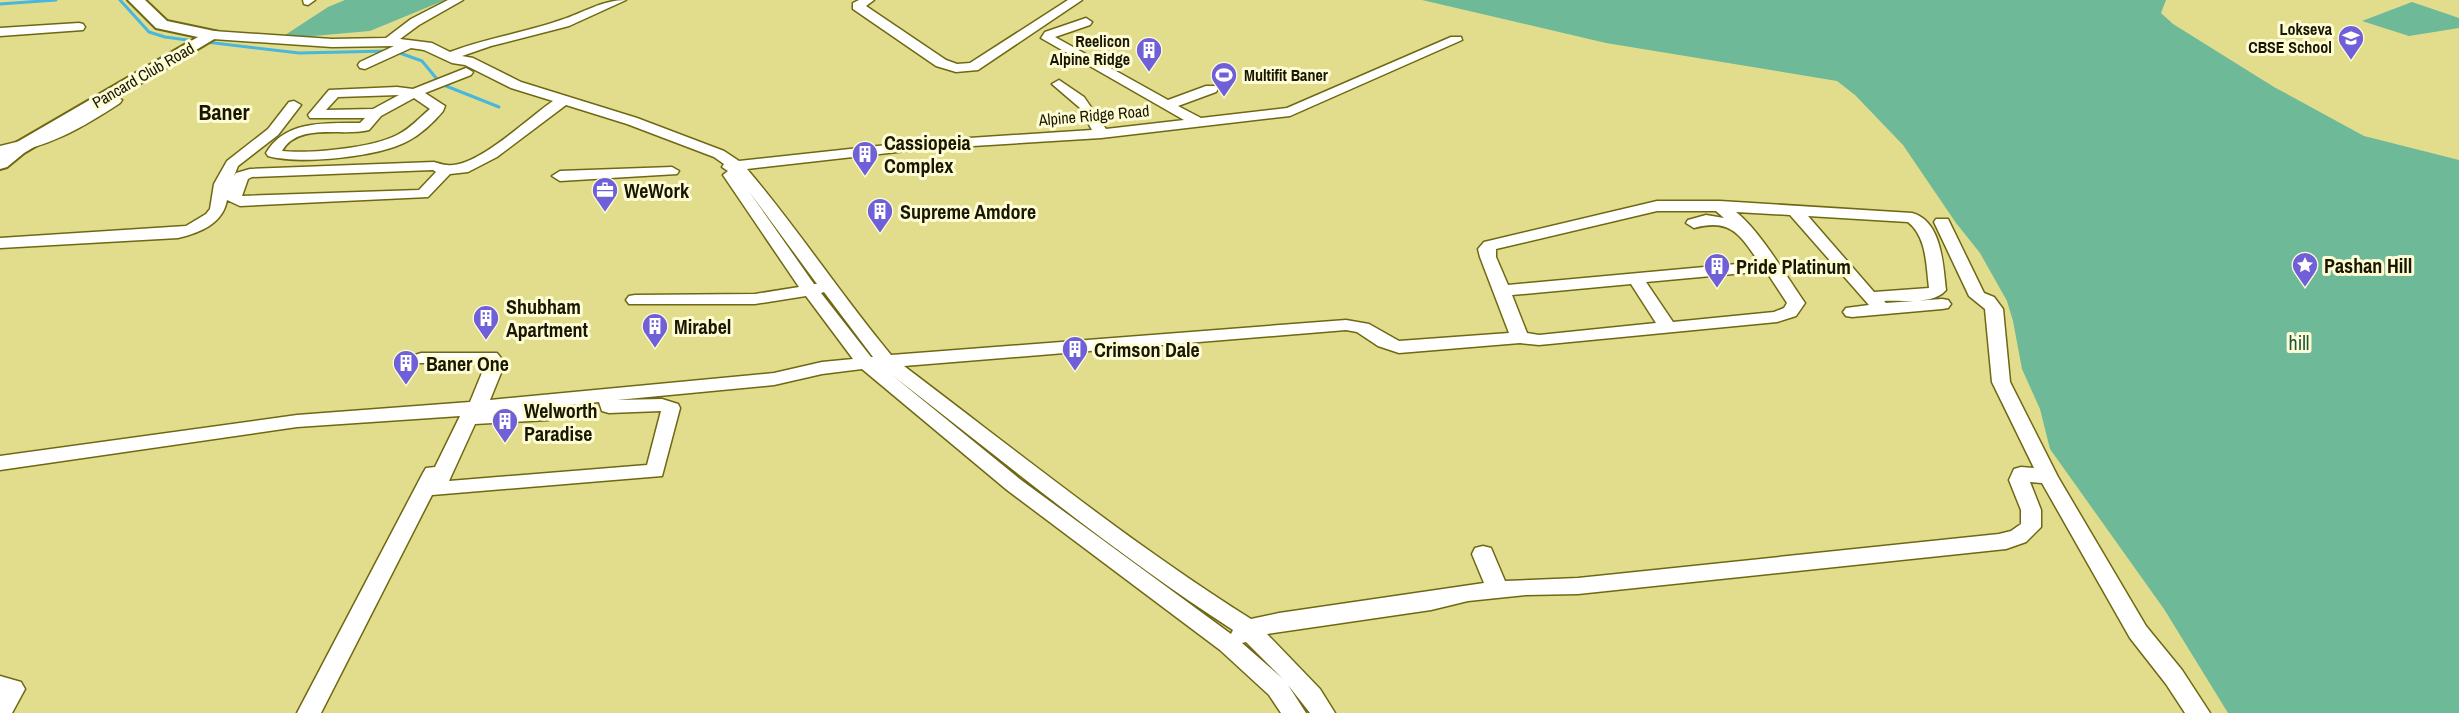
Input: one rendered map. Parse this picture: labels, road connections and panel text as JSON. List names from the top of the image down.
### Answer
{
  "streets": {
    "main road": ["Pancard Club Road"],
    "street": ["Alpine Ridge Road"]
  },
  "districts": ["Baner"],
  "parks": ["hill"],
  "places": {
    "school or university": ["Lokseva CBSE School"],
    "building": [
      "Reelicon Alpine Ridge",
      "Cassiopeia Complex",
      "Supreme Amdore",
      "Pride Platinum",
      "Shubham Apartment",
      "Mirabel",
      "Crimson Dale",
      "Baner One",
      "Welworth Paradise"
    ],
    "sports": ["Multifit Baner"],
    "office": ["WeWork"],
    "place": ["Pashan Hill"]
  }
}
